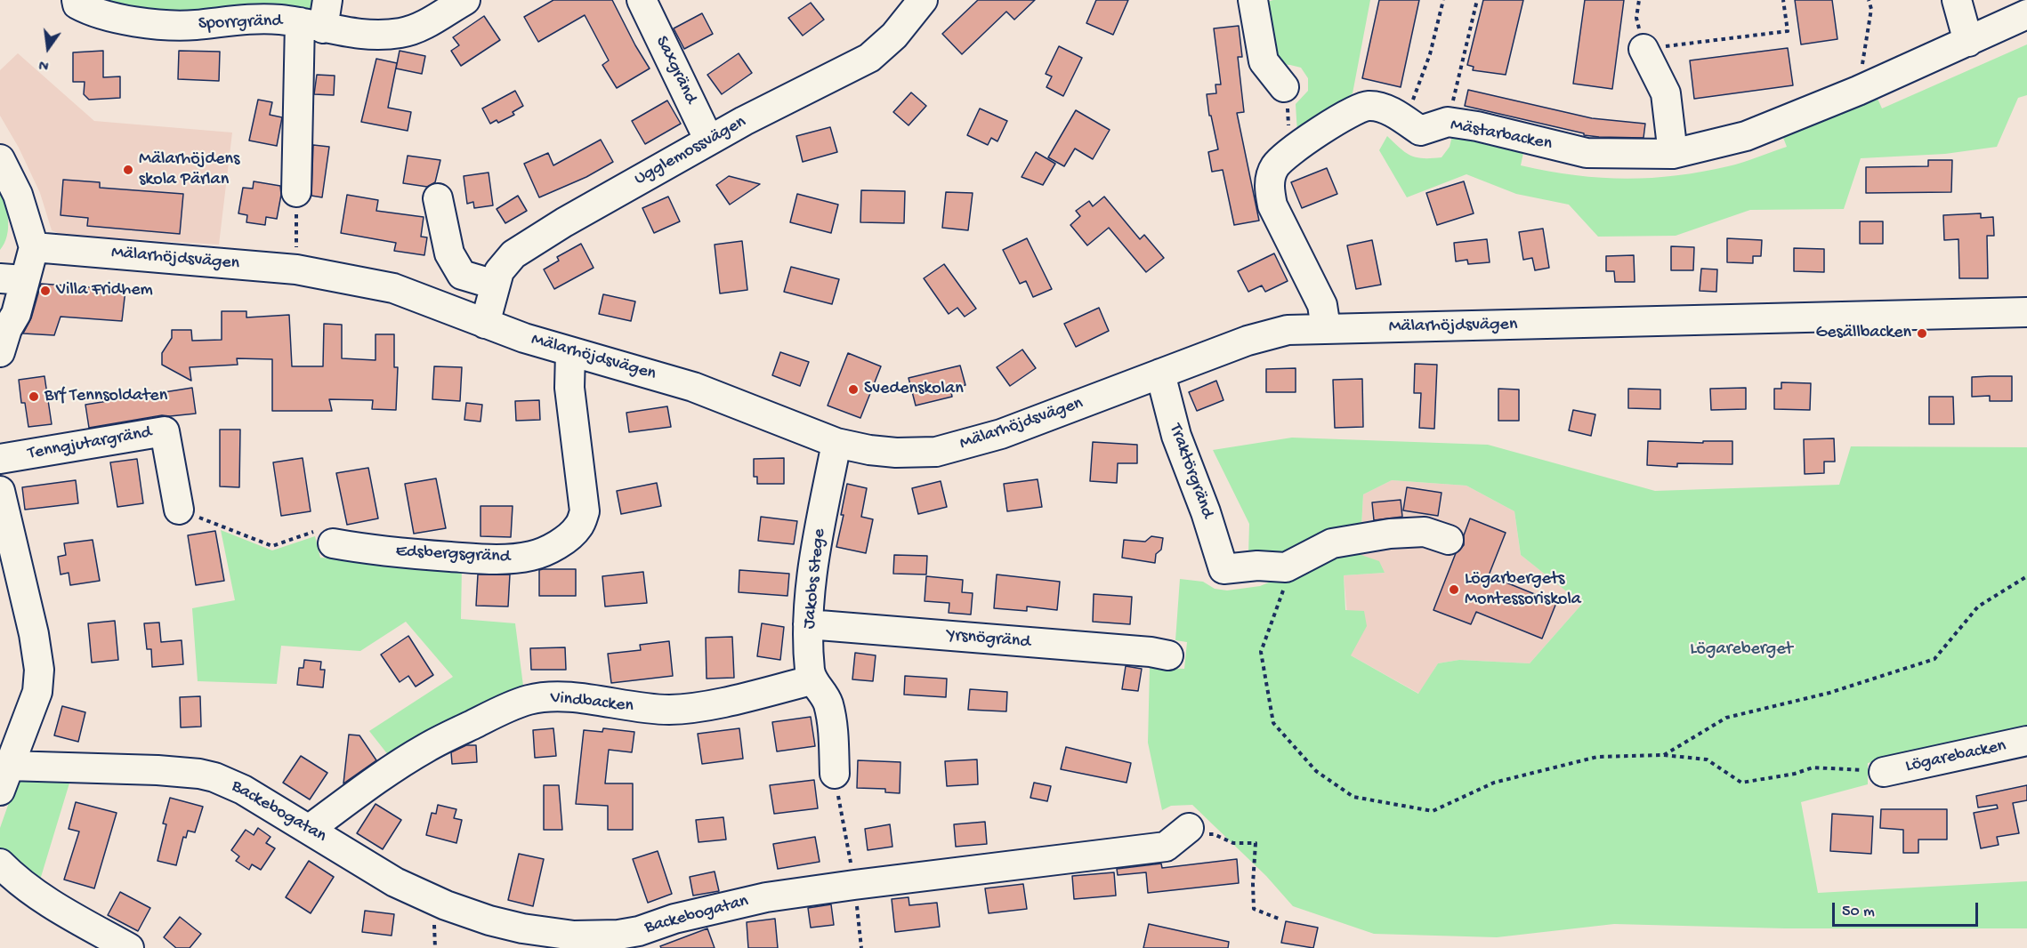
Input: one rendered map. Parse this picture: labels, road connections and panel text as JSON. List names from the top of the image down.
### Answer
{
  "streets": {
    "street": [
      "Sporrgränd",
      "Saxgränd",
      "Mästarbacken",
      "Ugglemossvägen",
      "Mälarhöjdsvägen",
      "Tenngjutargränd",
      "Traktörgränd",
      "Edsbergsgränd",
      "Jakobs Stege",
      "Yrsnögränd",
      "Vindbacken",
      "Lögarebacken",
      "Backebogatan"
    ]
  },
  "crossings": [
    ["Saxgränd", "Ugglemossvägen"],
    ["Mästarbacken", "Mälarhöjdsvägen"],
    ["Ugglemossvägen", "Mälarhöjdsvägen"],
    ["Mälarhöjdsvägen", "Traktörgränd"],
    ["Mälarhöjdsvägen", "Edsbergsgränd"],
    ["Mälarhöjdsvägen", "Jakobs Stege"],
    ["Jakobs Stege", "Yrsnögränd"],
    ["Jakobs Stege", "Vindbacken"],
    ["Vindbacken", "Backebogatan"]
  ],
  "parks": ["Lögareberget"],
  "places": [
    "Mälarhöjdens skola Pärlan",
    "Villa Fridhem",
    "Gesällbacken",
    "Svedenskolan",
    "Brf Tennsoldaten",
    "Lögarbergets Montessoriskola"
  ],
  "scale_bar": "50 m",
  "north": "bottom"
}
